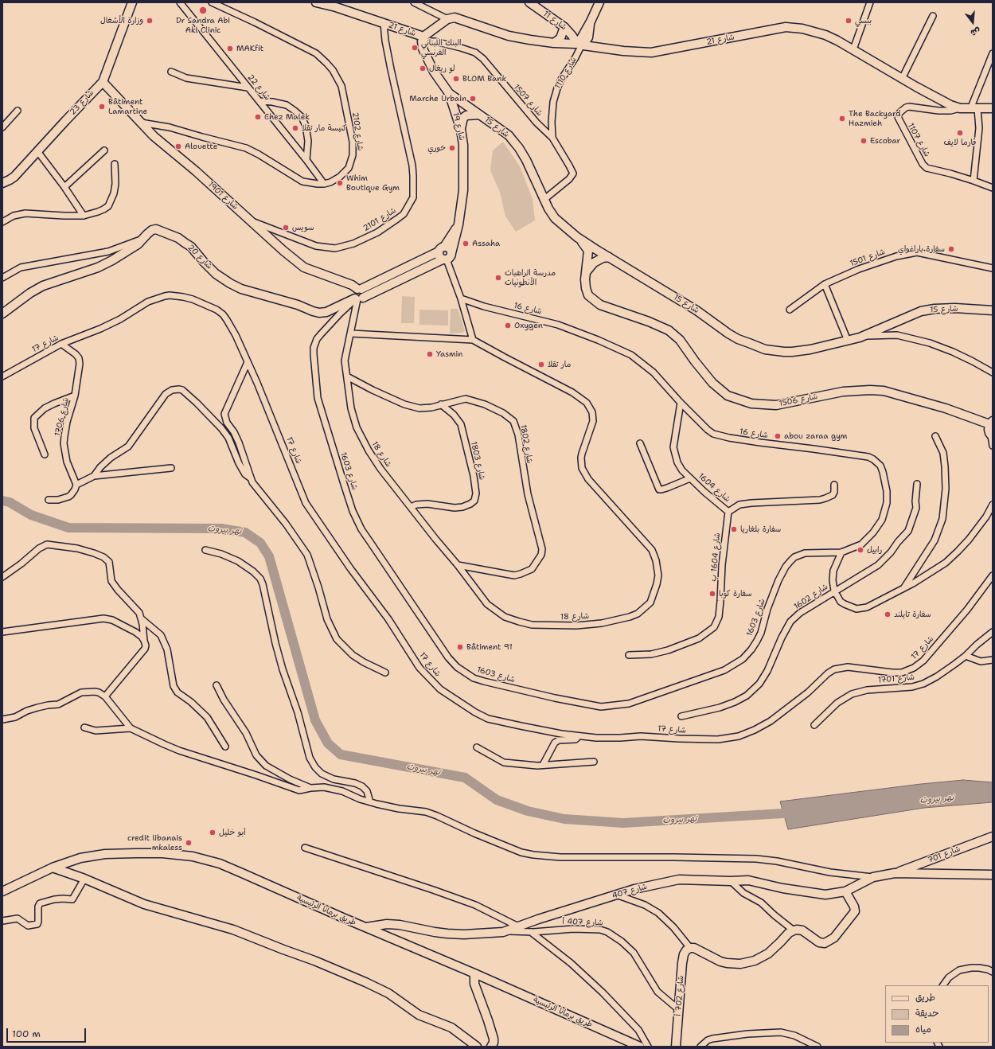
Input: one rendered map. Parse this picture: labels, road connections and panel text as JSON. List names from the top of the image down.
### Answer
{
  "streets": {
    "street": [
      "شارع 11",
      "شارع 21",
      "شارع 1110",
      "شارع 22",
      "شارع 1507",
      "شارع 23",
      "شارع 19",
      "شارع 15",
      "شارع 2102",
      "شارع 1107",
      "شارع 1901",
      "شارع 2101",
      "شارع 20",
      "شارع 1501",
      "شارع 16",
      "شارع 17",
      "شارع 1506",
      "شارع 1706",
      "شارع 1802",
      "شارع 18",
      "شارع 1803",
      "شارع 1603",
      "شارع 1604",
      "شارع 1604 ب",
      "شارع 1602",
      "شارع 1701",
      "شارع 701",
      "شارع 407",
      "طريق برمانا الرئيسية",
      "شارع 407 أ",
      "شارع 702 أ"
    ]
  },
  "crossings": [
    ["شارع 11", "شارع 21"],
    ["شارع 11", "شارع 1110"],
    ["شارع 21", "شارع 1110"],
    ["شارع 21", "شارع 1507"],
    ["شارع 21", "شارع 19"],
    ["شارع 21", "شارع 1107"],
    ["شارع 21", "شارع 2101"],
    ["شارع 1110", "شارع 1507"],
    ["شارع 22", "شارع 2102"],
    ["شارع 1507", "شارع 19"],
    ["شارع 1507", "شارع 15"],
    ["شارع 23", "شارع 1901"],
    ["شارع 19", "شارع 15"],
    ["شارع 15", "شارع 1506"],
    ["شارع 2102", "شارع 1901"],
    ["شارع 1901", "شارع 2101"],
    ["شارع 20", "شارع 18"],
    ["شارع 20", "شارع 1603"],
    ["شارع 16", "شارع 1603"],
    ["شارع 16", "شارع 1604"],
    ["شارع 17", "شارع 1706"],
    ["شارع 1802", "شارع 18"],
    ["شارع 1802", "شارع 1803"],
    ["شارع 18", "شارع 1803"],
    ["شارع 18", "شارع 1603"],
    ["شارع 1604", "شارع 1604 ب"],
    ["شارع 701", "شارع 407"],
    ["شارع 407", "طريق برمانا الرئيسية"],
    ["شارع 407", "شارع 407 أ"],
    ["شارع 407 أ", "شارع 702 أ"]
  ],
  "water": ["نهر بيروت"],
  "places": [
    "Dr Sandra Abi Akl Clinic",
    "وزارة الأشغال",
    "ببسي",
    "البنك اللبناني الفرنسي",
    "MAKfit",
    "لو ريغال",
    "BLOM Bank",
    "Marche Urbain",
    "Bâtiment Lamartine",
    "Chez Malek",
    "The Backyard Hazmieh",
    "كنيسة مار تقلا",
    "فارما لايف",
    "Escobar",
    "Alouette",
    "خوري",
    "Whim Boutique Gym",
    "سويس",
    "Assaha",
    "سفارة باراغواي",
    "مدرسة الراهبات الأنطونيات",
    "Oxygen",
    "Yasmin",
    "مار تقلا",
    "abou zaraa gym",
    "سفارة بلغاريا",
    "رابيل",
    "سفارة كوبا",
    "سفارة تايلند",
    "Bâtiment 91",
    "أبو خليل",
    "credit libanais mkaless"
  ],
  "legend": ["طريق", "حديقة", "مياه"],
  "scale_bar": "100 m",
  "north": "bottom"
}
